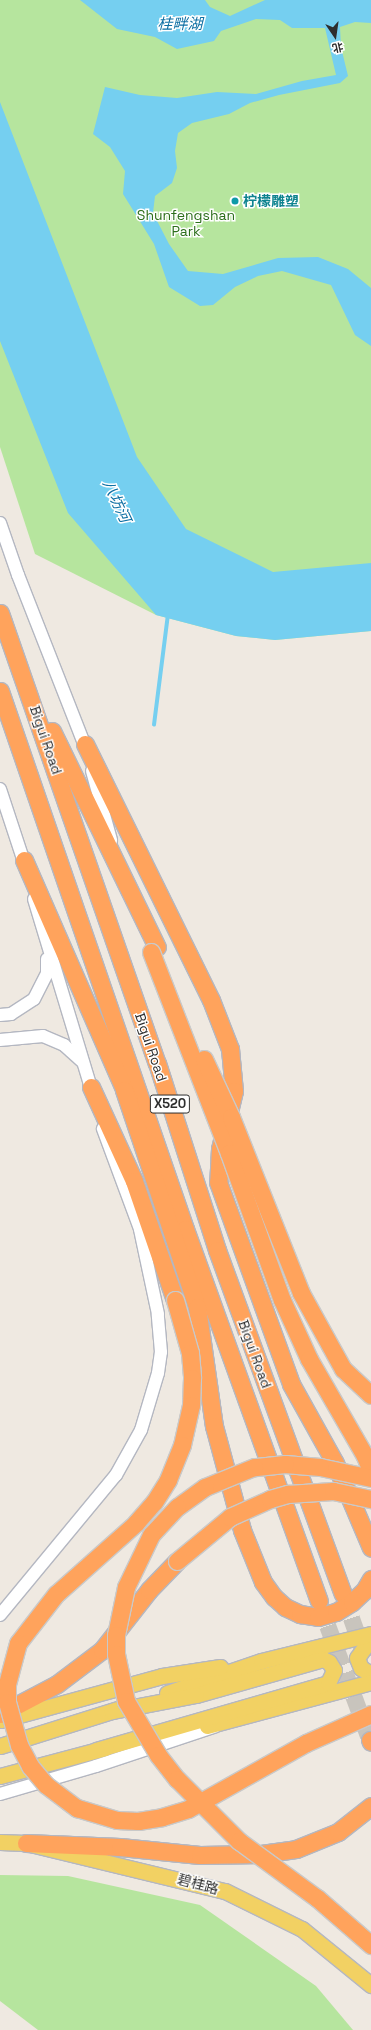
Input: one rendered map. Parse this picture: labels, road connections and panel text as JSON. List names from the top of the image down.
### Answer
{
  "streets": {
    "highway": ["Bigui Road", "X520"],
    "main road": ["碧桂路"]
  },
  "water": ["桂畔湖", "八坊河"],
  "parks": ["Shunfengshan Park"],
  "places": ["柠檬雕塑"],
  "north": "bottom"
}
